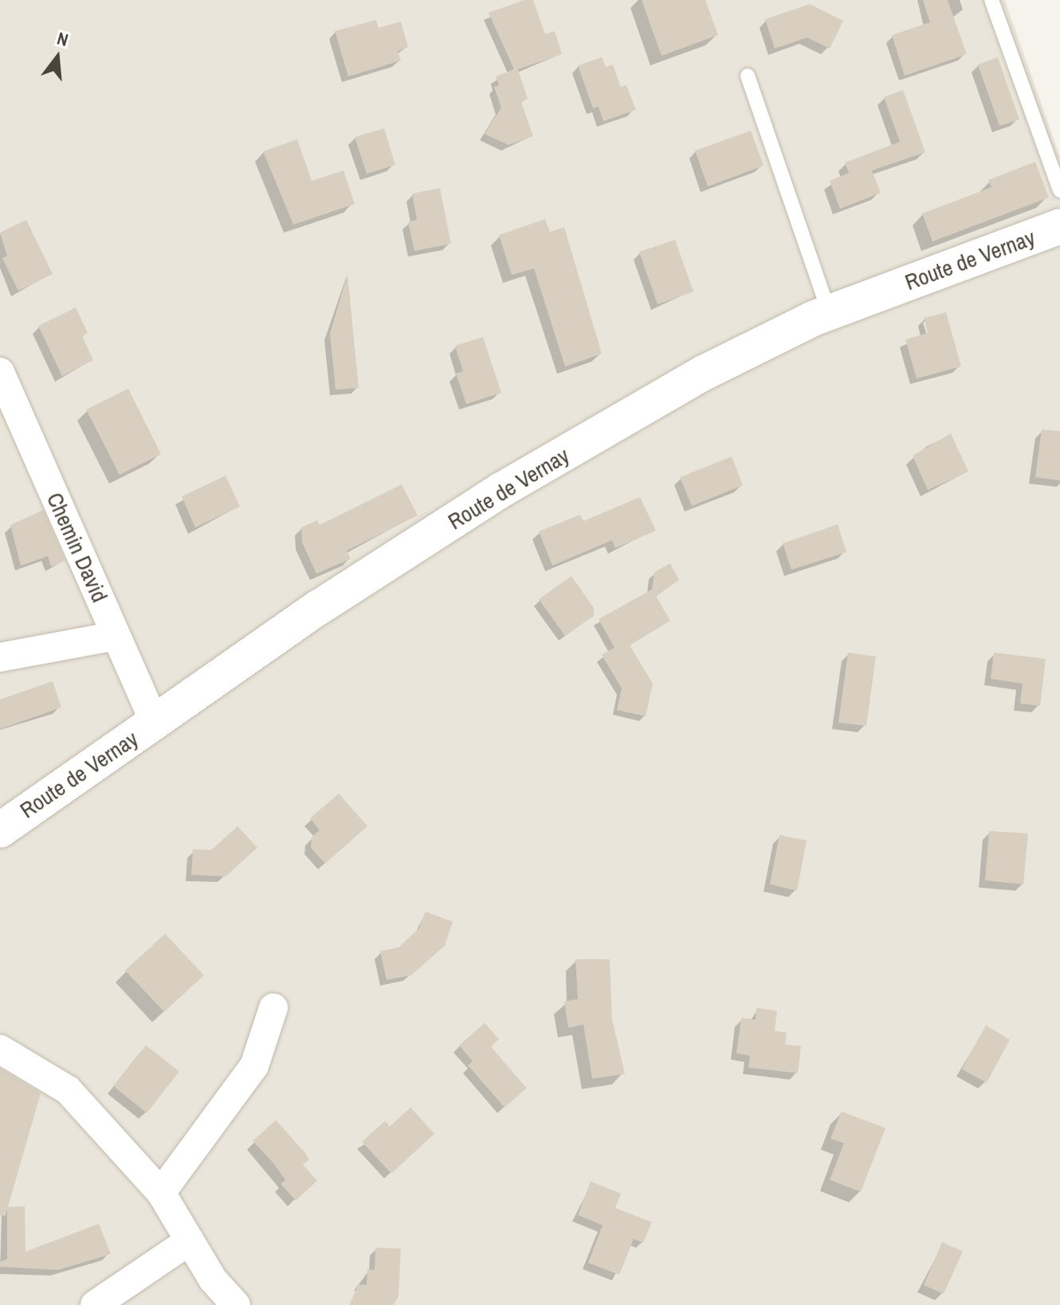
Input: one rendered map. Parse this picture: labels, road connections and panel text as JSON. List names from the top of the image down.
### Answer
{
  "streets": {
    "street": ["Route de Vernay", "Chemin David"]
  },
  "crossings": [
    ["Route de Vernay", "Chemin David"]
  ],
  "north": "top"
}
